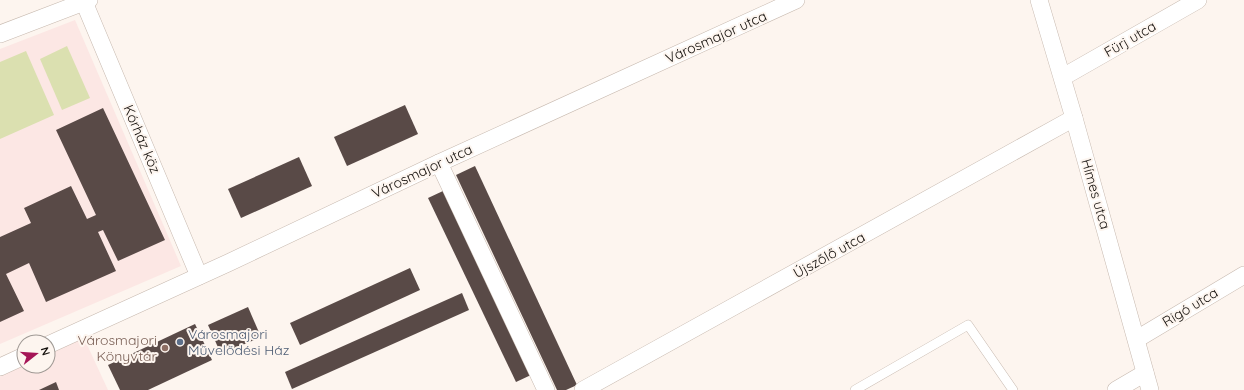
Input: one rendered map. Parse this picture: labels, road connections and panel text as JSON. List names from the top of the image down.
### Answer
{
  "streets": {
    "street": [
      "Városmajor utca",
      "Fürj utca",
      "Kórház köz",
      "Hímes utca",
      "Újszőlő utca",
      "Rigó utca"
    ]
  },
  "crossings": [
    ["Városmajor utca", "Kórház köz"],
    ["Fürj utca", "Hímes utca"],
    ["Hímes utca", "Újszőlő utca"],
    ["Hímes utca", "Rigó utca"]
  ],
  "places": ["Városmajori Művelődési Ház", "Városmajori Könyvtár"],
  "north": "right"
}
